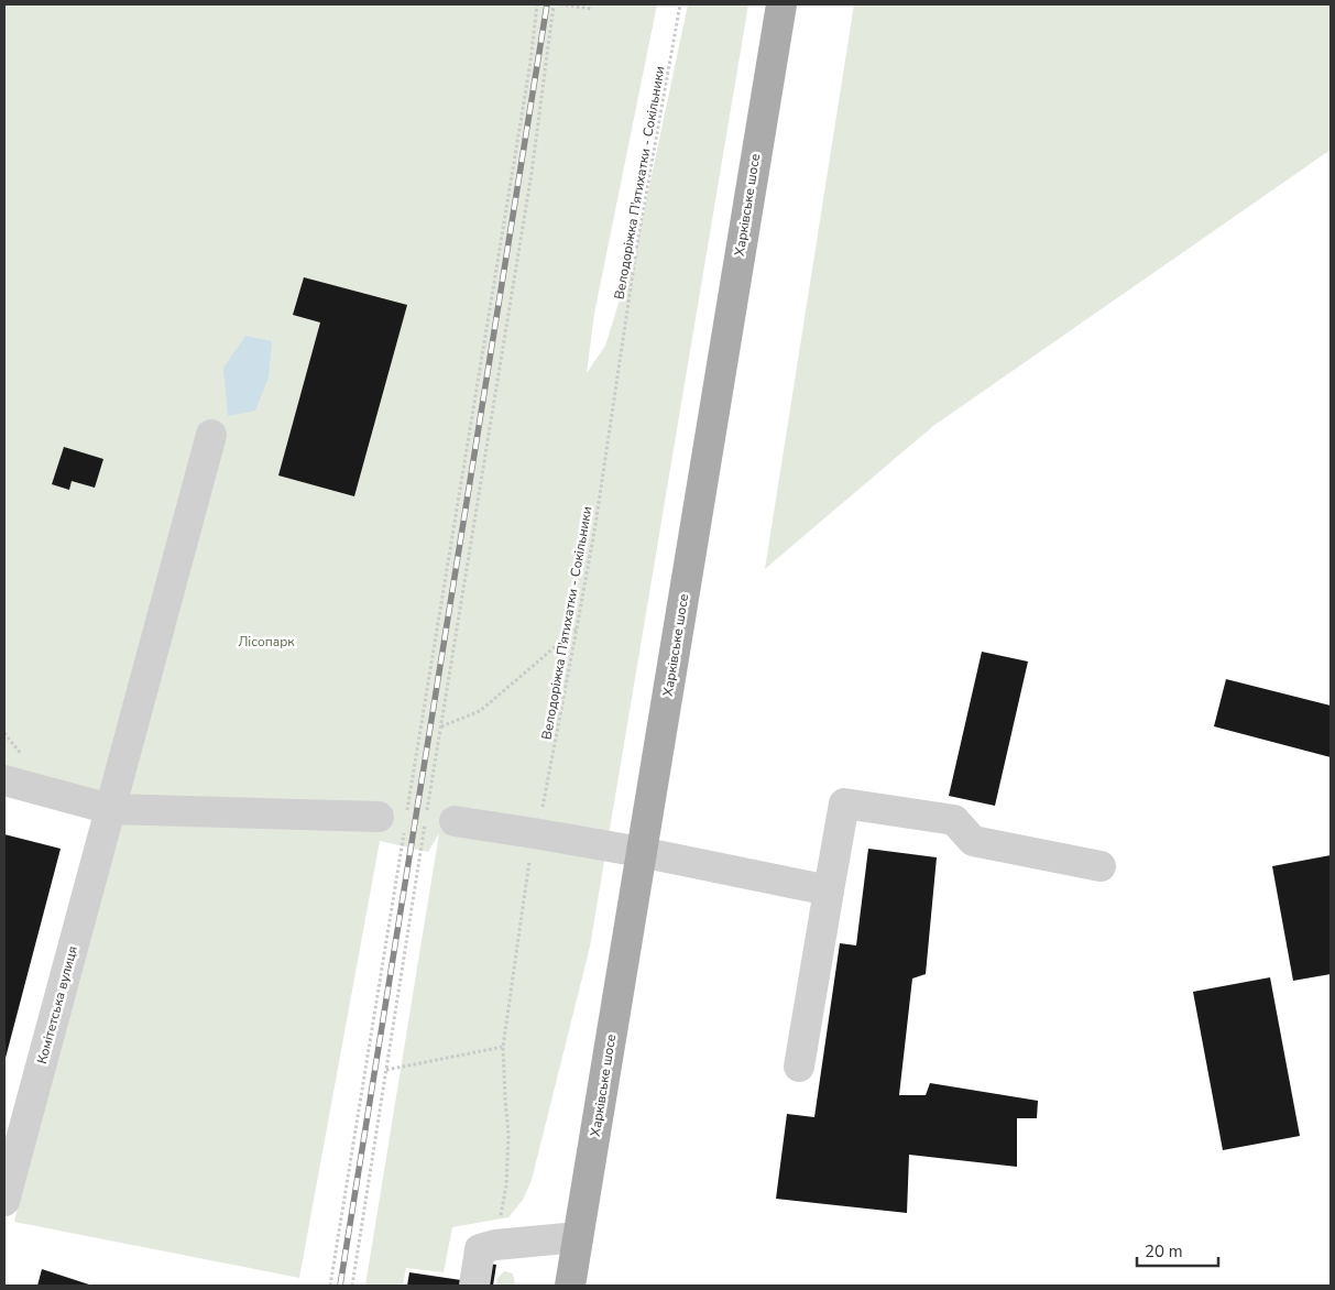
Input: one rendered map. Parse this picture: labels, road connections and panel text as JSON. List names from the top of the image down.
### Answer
{
  "streets": {
    "main road": ["Харківське шосе"],
    "street": ["Комітетська вулиця"],
    "path": ["Велодоріжка П'ятихатки - Сокільники"]
  },
  "parks": ["Лісопарк"],
  "scale_bar": "20 m"
}
